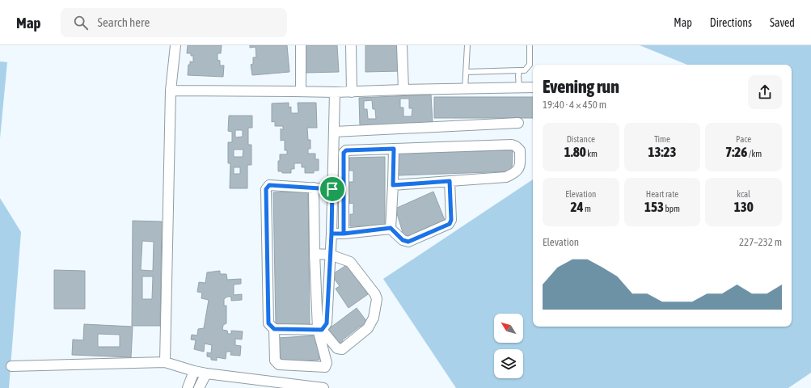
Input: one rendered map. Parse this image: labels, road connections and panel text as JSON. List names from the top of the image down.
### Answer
{
  "north": "top left",
  "page": {
    "header": "Map",
    "search": "Search here",
    "nav": ["Map", "Directions", "Saved"],
    "heading": ["Evening run", "19:40 · 4 × 450 m"],
    "stats": [
      ["Distance", "1.80 km"],
      ["Time", "13:23"],
      ["Pace", "7:26 /km"],
      ["Elevation", "24 m"],
      ["Heart rate", "153 bpm"],
      ["kcal", "130"]
    ],
    "chart": ["Elevation", "227–232 m"]
  }
}
